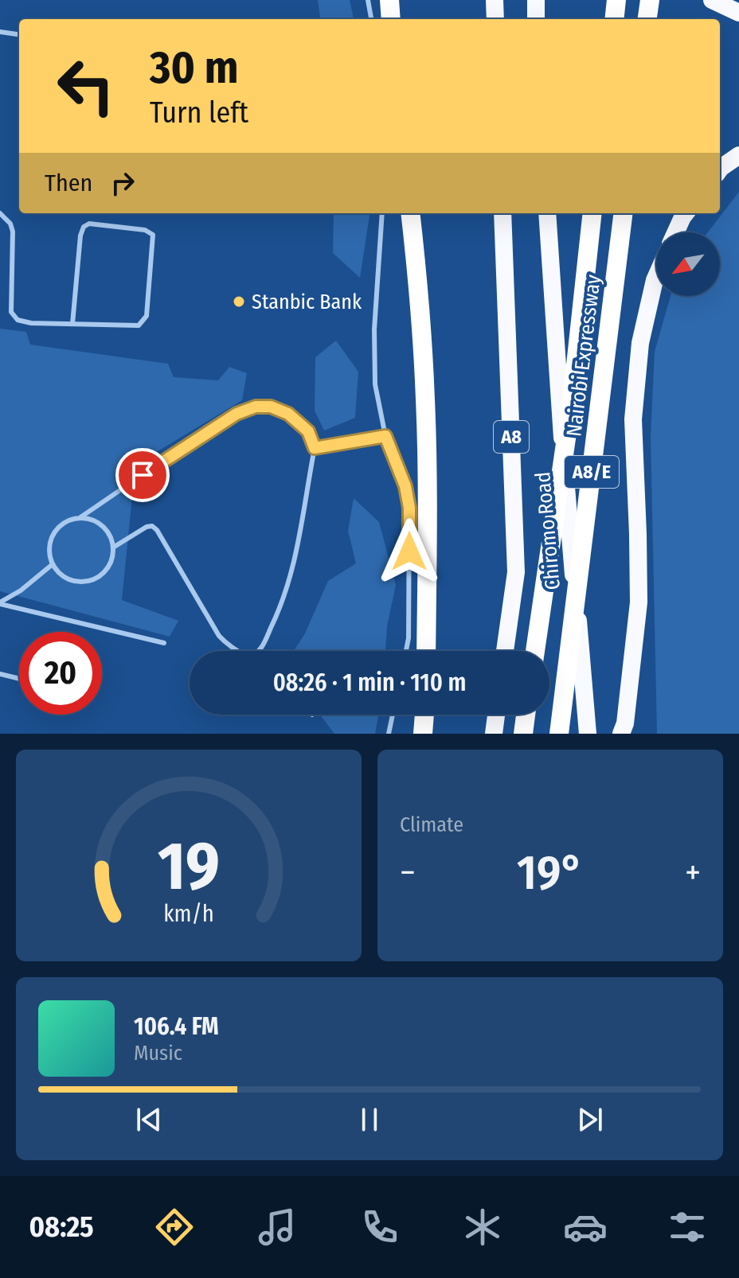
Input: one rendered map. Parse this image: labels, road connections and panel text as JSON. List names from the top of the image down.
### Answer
{
  "streets": {
    "highway": [
      "Nairobi Expressway",
      "A8",
      "A8/E",
      "Chiromo Road"
    ]
  },
  "places": ["Stanbic Bank"],
  "north": "bottom left",
  "page": {
    "turn": ["30 m", "Turn left"],
    "then": "Then",
    "limit": "20",
    "trip": "08:26 · 1 min · 110 m",
    "tile": "Climate",
    "heat": ["−", "19°", "+"],
    "song": ["106.4 FM", "Music"],
    "tabs": "08:25",
    "gauge": ["19", "km/h"]
  }
}
